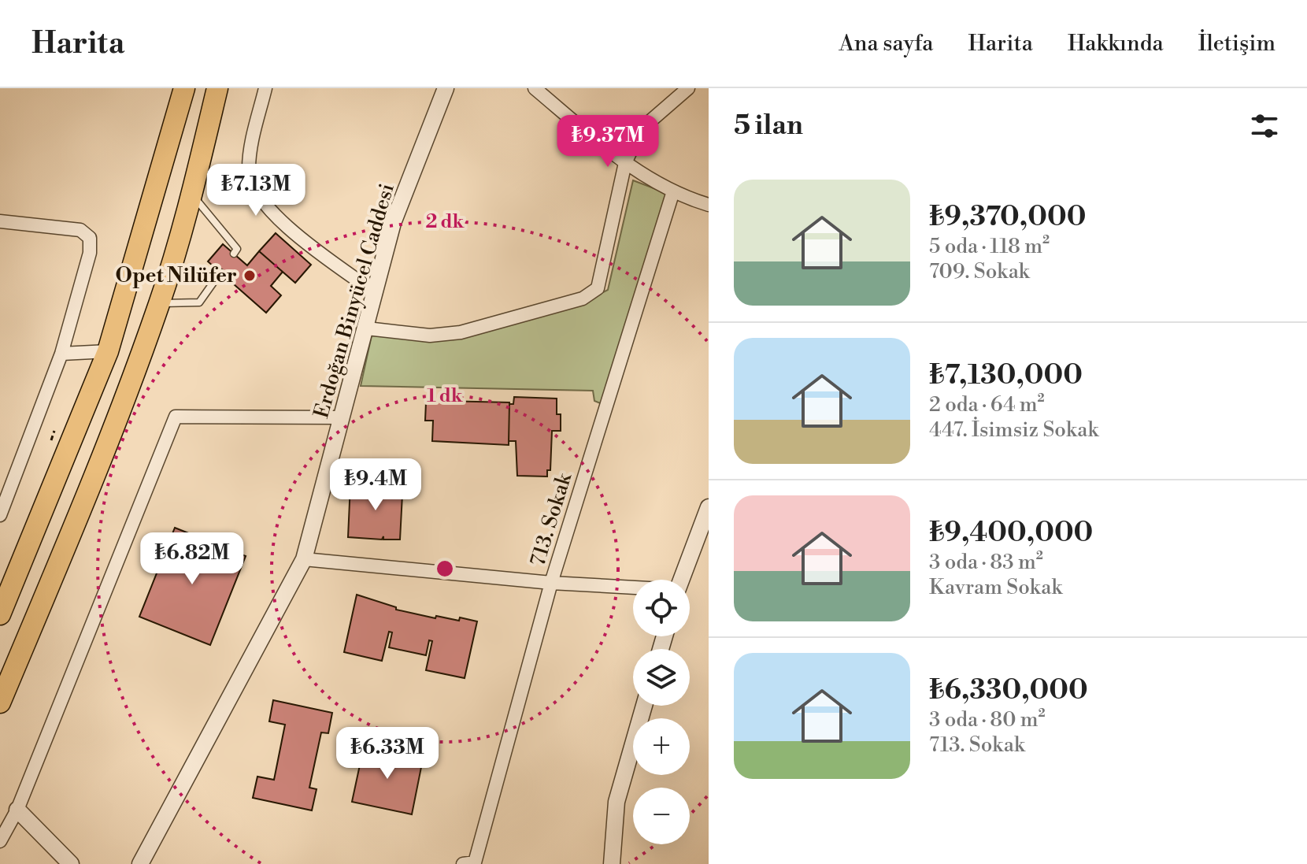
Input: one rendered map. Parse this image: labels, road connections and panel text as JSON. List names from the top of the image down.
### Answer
{
  "streets": {
    "street": ["Erdoğan Binyücel Caddesi", "713. Sokak"]
  },
  "places": ["Opet Nilüfer"],
  "page": {
    "header": "Harita",
    "nav": [
      "Ana sayfa",
      "Harita",
      "Hakkında",
      "İletişim"
    ],
    "heading": "5 ilan",
    "price": [
      "₺9.37M",
      "₺7.13M",
      "₺9.4M",
      "₺6.82M",
      "₺6.33M"
    ],
    "list": [
      {
        "name": "₺9,370,000",
        "note": "5 oda · 118 m² · 709. Sokak"
      },
      {
        "name": "₺7,130,000",
        "note": "2 oda · 64 m² · 447. İsimsiz Sokak"
      },
      {
        "name": "₺9,400,000",
        "note": "3 oda · 83 m² · Kavram Sokak"
      },
      {
        "name": "₺6,330,000",
        "note": "3 oda · 80 m² · 713. Sokak"
      }
    ],
    "map_buttons": ["+", "−"]
  },
  "rings": ["2 dk", "1 dk"]
}
